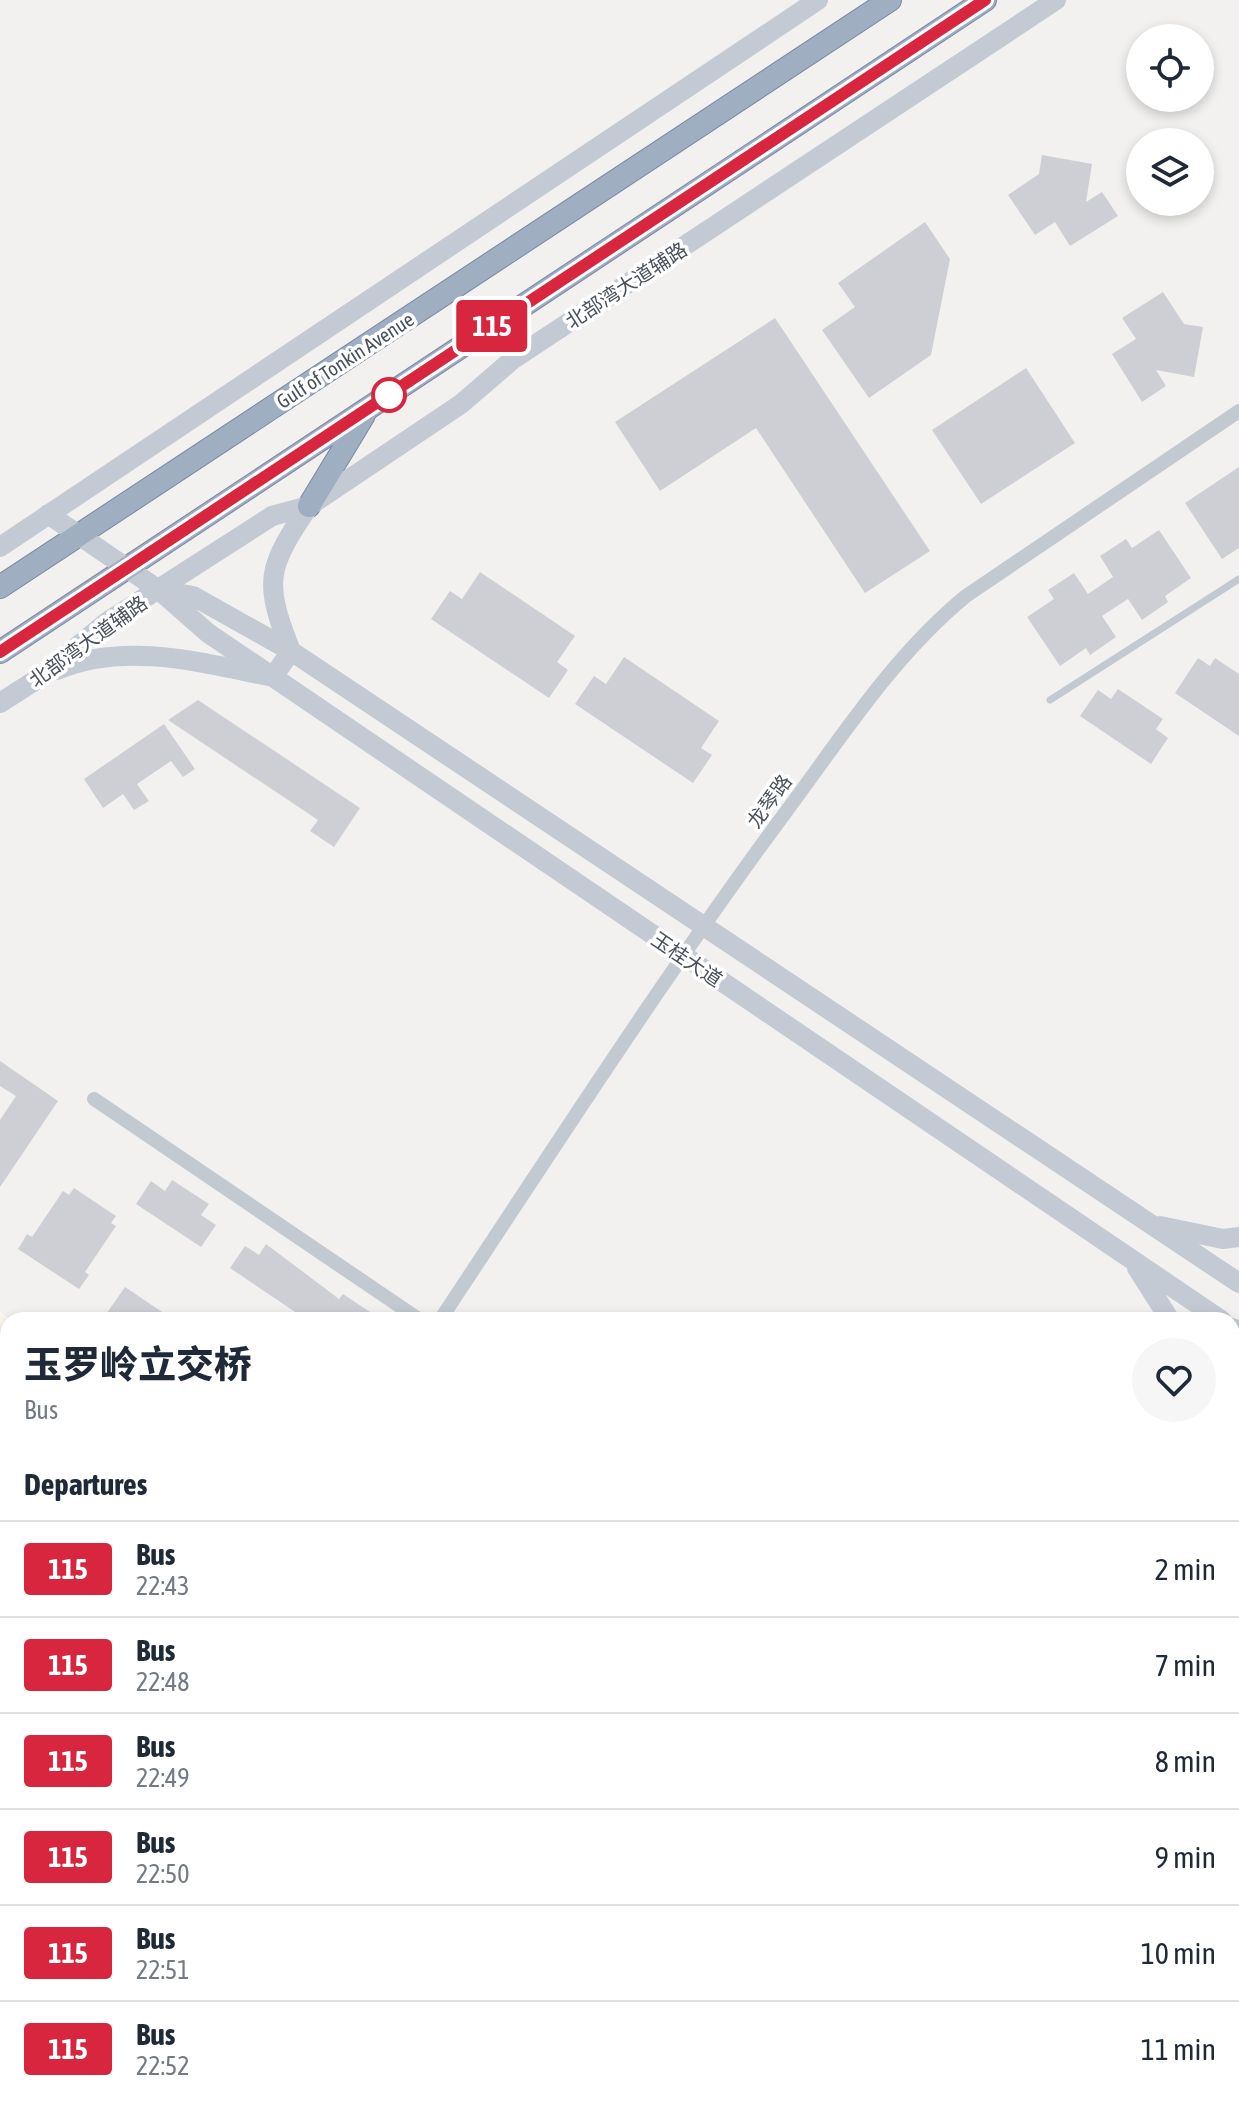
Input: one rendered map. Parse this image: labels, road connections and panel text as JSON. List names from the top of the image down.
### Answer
{
  "streets": {
    "highway": ["Gulf of Tonkin Avenue"],
    "main road": ["北部湾大道辅路", "玉桂大道"],
    "street": ["龙琴路"]
  },
  "crossings": [
    ["北部湾大道辅路", "玉桂大道"],
    ["Gulf of Tonkin Avenue", "玉桂大道"],
    ["龙琴路", "玉桂大道"]
  ],
  "lines": ["bus line 115"],
  "page": {
    "on_map": "115",
    "heading": [
      ["玉罗岭立交桥", "Bus"],
      "Departures"
    ],
    "list": [
      {
        "mark": "115",
        "name": "Bus",
        "note": "22:43",
        "value": "2 min"
      },
      {
        "mark": "115",
        "name": "Bus",
        "note": "22:48",
        "value": "7 min"
      },
      {
        "mark": "115",
        "name": "Bus",
        "note": "22:49",
        "value": "8 min"
      },
      {
        "mark": "115",
        "name": "Bus",
        "note": "22:50",
        "value": "9 min"
      },
      {
        "mark": "115",
        "name": "Bus",
        "note": "22:51",
        "value": "10 min"
      },
      {
        "mark": "115",
        "name": "Bus",
        "note": "22:52",
        "value": "11 min"
      }
    ]
  }
}
